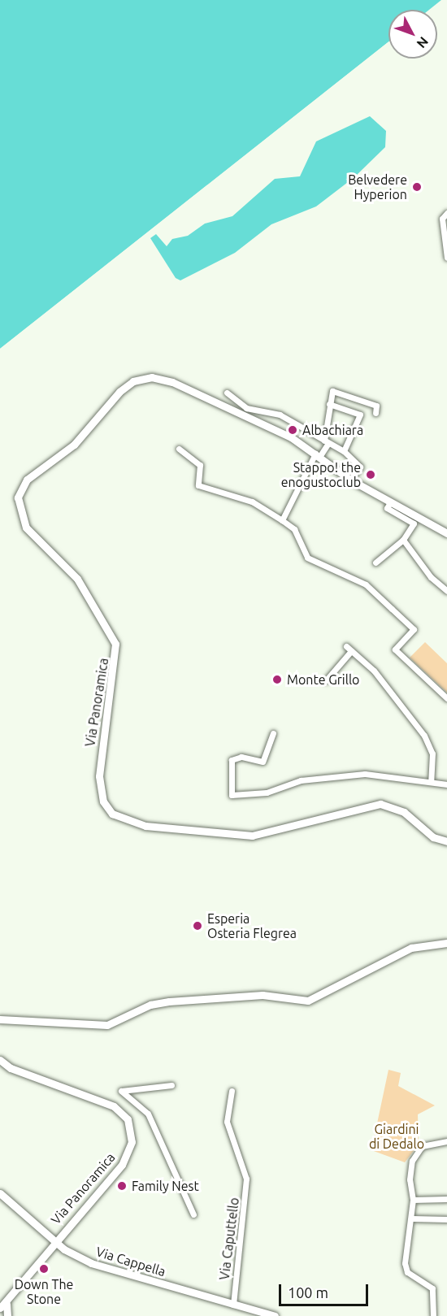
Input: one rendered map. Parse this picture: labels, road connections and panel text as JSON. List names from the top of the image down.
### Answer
{
  "streets": {
    "street": ["Via Panoramica", "Via Caputtello", "Via Cappella"]
  },
  "crossings": [
    ["Via Panoramica", "Via Cappella"],
    ["Via Caputtello", "Via Cappella"]
  ],
  "parks": ["Giardini di Dedalo"],
  "places": [
    "Belvedere Hyperion",
    "Albachiara",
    "Stappo! the enogustoclub",
    "Monte Grillo",
    "Esperia Osteria Flegrea",
    "Family Nest",
    "Down The Stone"
  ],
  "scale_bar": "100 m",
  "north": "bottom right"
}
